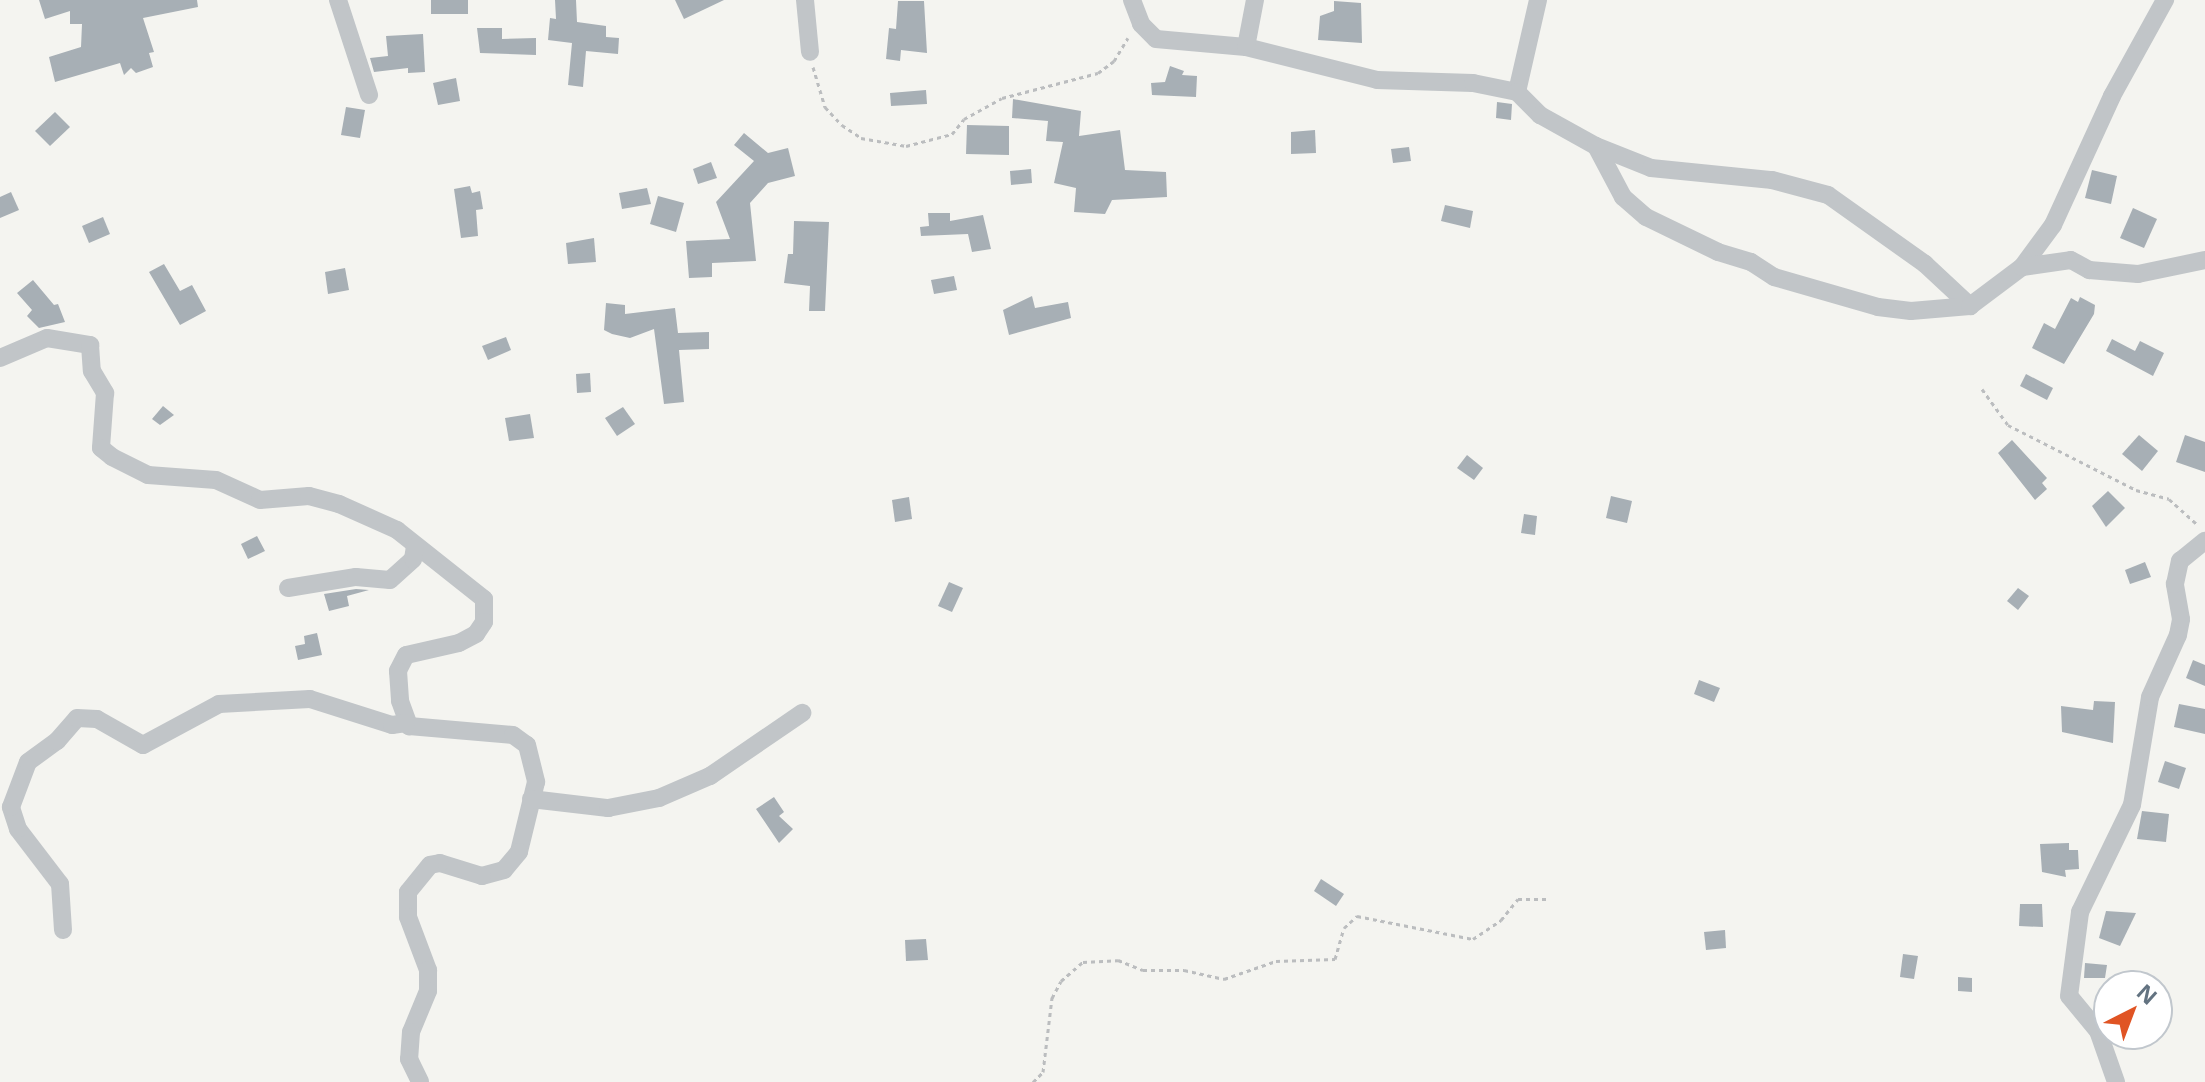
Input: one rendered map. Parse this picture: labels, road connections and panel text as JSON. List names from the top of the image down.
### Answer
{
  "north": "top right"
}
